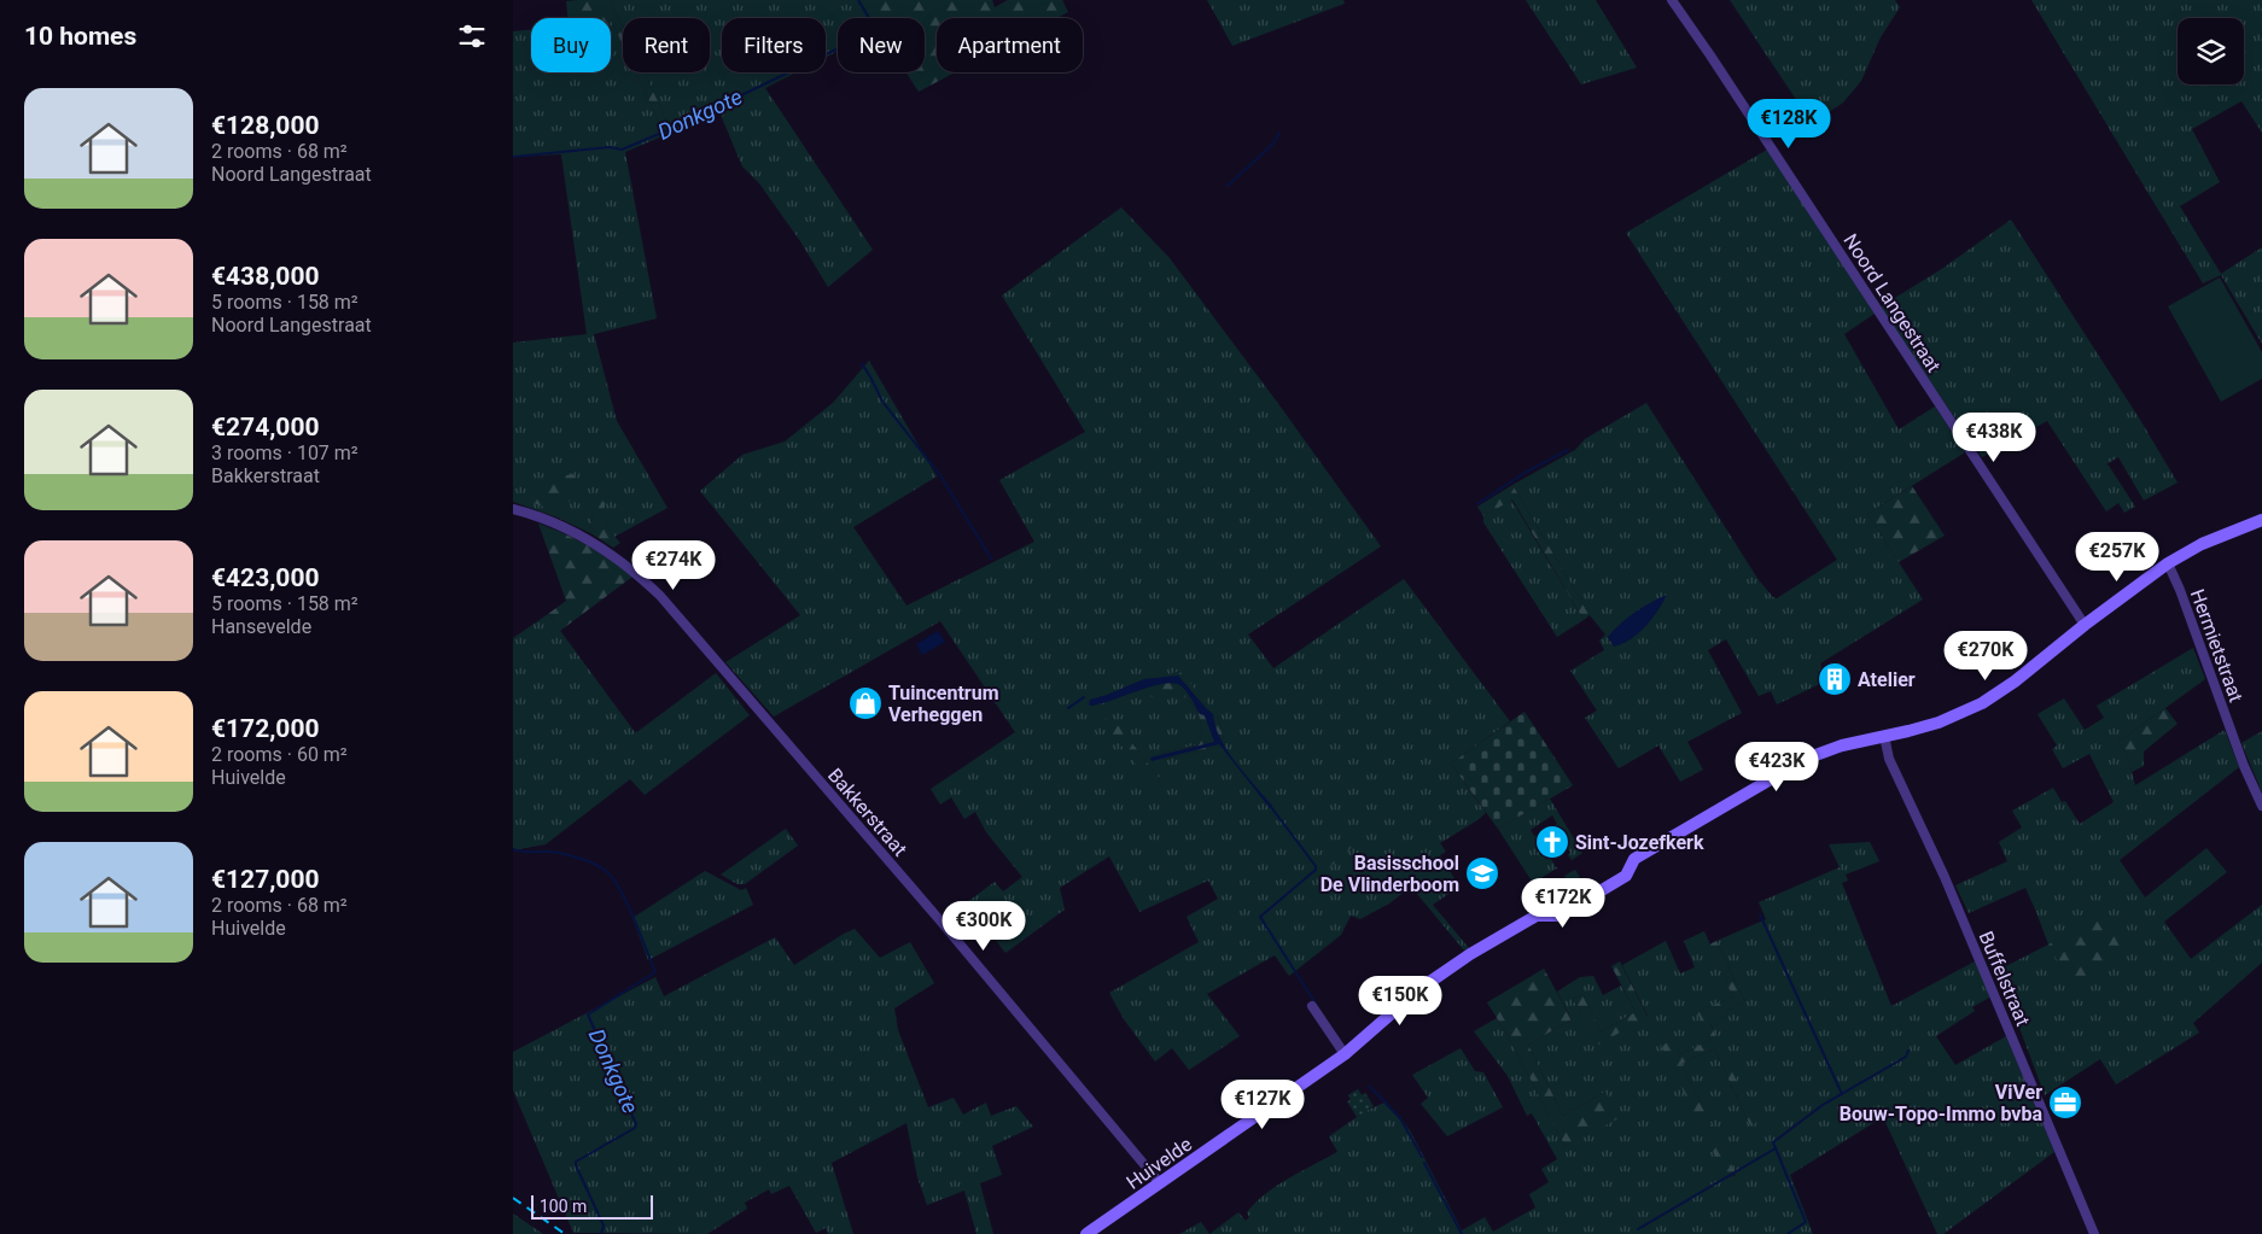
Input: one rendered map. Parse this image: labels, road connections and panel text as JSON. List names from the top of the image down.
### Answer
{
  "streets": {
    "street": [
      "Noord Langestraat",
      "Hermietstraat",
      "Bakkerstraat",
      "Buffelstraat",
      "Huivelde"
    ]
  },
  "crossings": [
    ["Noord Langestraat", "Huivelde"],
    ["Hermietstraat", "Huivelde"],
    ["Bakkerstraat", "Huivelde"],
    ["Buffelstraat", "Huivelde"]
  ],
  "water": ["Donkgote"],
  "places": {
    "building": ["Atelier"],
    "shop": ["Tuincentrum Verheggen"],
    "church": ["Sint-Jozefkerk"],
    "school or university": ["Basisschool De Vlinderboom"],
    "office": ["ViVer Bouw-Topo-Immo bvba"]
  },
  "scale_bar": "100 m",
  "page": {
    "heading": "10 homes",
    "chip": [
      "Buy",
      "Rent",
      "Filters",
      "New",
      "Apartment"
    ],
    "list": [
      {
        "name": "€128,000",
        "note": "2 rooms · 68 m² · Noord Langestraat"
      },
      {
        "name": "€438,000",
        "note": "5 rooms · 158 m² · Noord Langestraat"
      },
      {
        "name": "€274,000",
        "note": "3 rooms · 107 m² · Bakkerstraat"
      },
      {
        "name": "€423,000",
        "note": "5 rooms · 158 m² · Hansevelde"
      },
      {
        "name": "€172,000",
        "note": "2 rooms · 60 m² · Huivelde"
      },
      {
        "name": "€127,000",
        "note": "2 rooms · 68 m² · Huivelde"
      }
    ],
    "price": [
      "€128K",
      "€438K",
      "€257K",
      "€274K",
      "€270K",
      "€423K",
      "€172K",
      "€300K",
      "€150K",
      "€127K"
    ],
    "scale": "100 m"
  }
}
